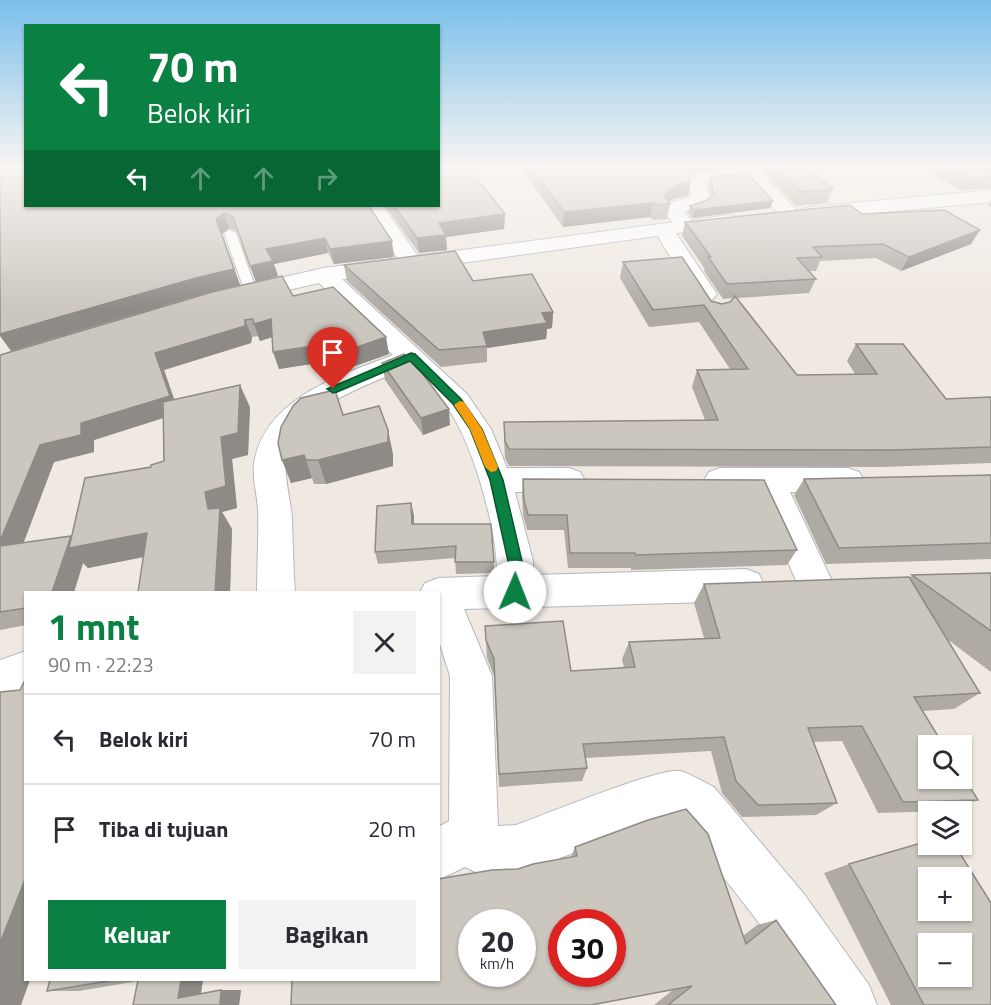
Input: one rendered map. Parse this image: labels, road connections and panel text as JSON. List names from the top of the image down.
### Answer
{
  "page": {
    "turn": ["70 m", "Belok kiri"],
    "heading": ["1 mnt", "90 m · 22:23"],
    "list": [
      {
        "name": "Belok kiri",
        "value": "70 m"
      },
      {
        "name": "Tiba di tujuan",
        "value": "20 m"
      }
    ],
    "map_buttons": ["+", "−"],
    "buttons": ["Keluar", "Bagikan"],
    "speed": "20 km/h",
    "limit": "30"
  }
}
